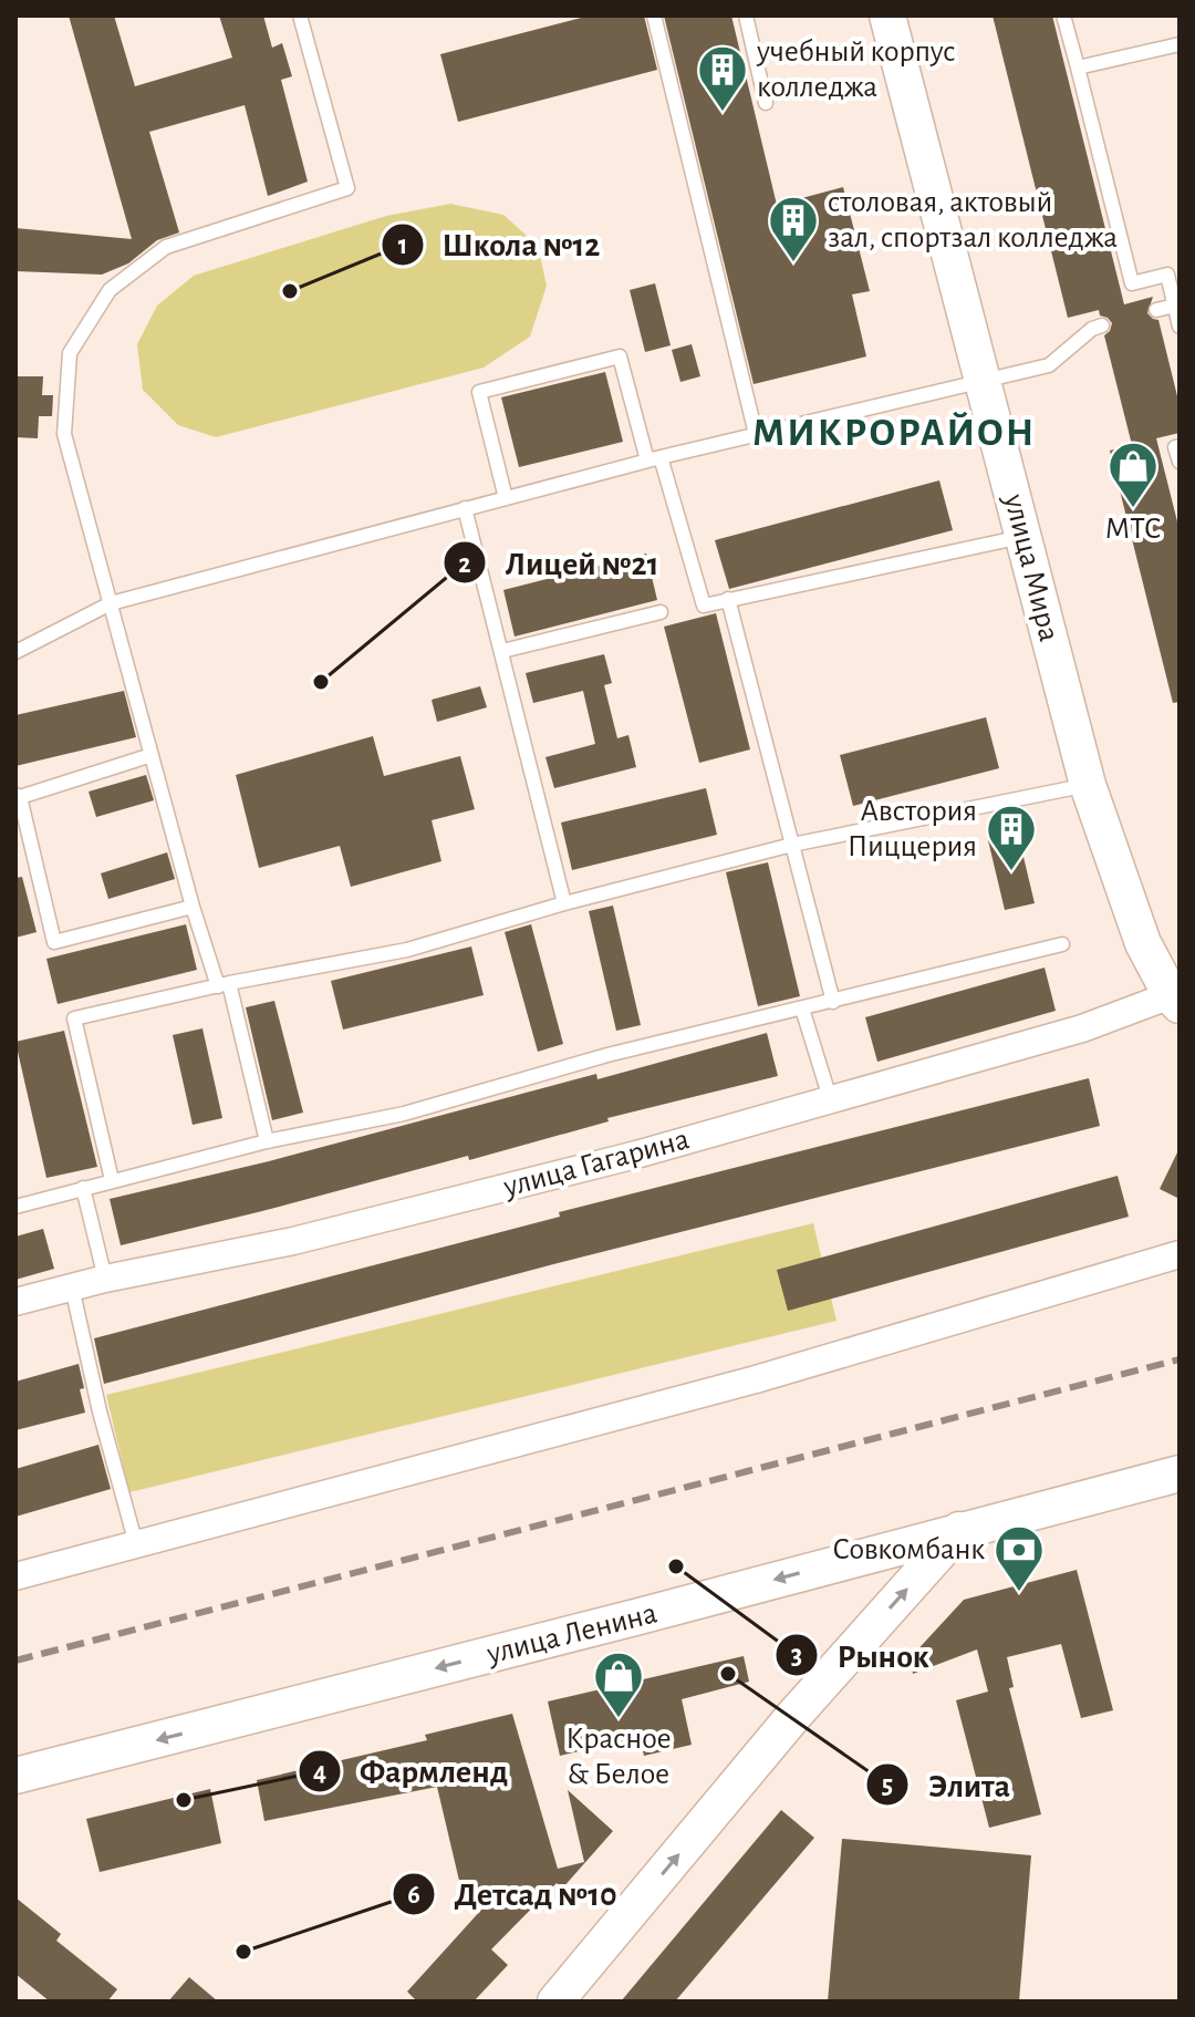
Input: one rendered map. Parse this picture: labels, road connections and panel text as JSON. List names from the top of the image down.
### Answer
{
  "streets": {
    "street": ["улица Мира", "улица Гагарина", "улица Ленина"]
  },
  "crossings": [
    ["улица Мира", "улица Гагарина"]
  ],
  "districts": ["МИКРОРАЙОН"],
  "places": {
    "building": ["учебный корпус колледжа", "столовая, актовый зал, спортзал колледжа", "Австория Пиццерия"],
    "other": [
      "Школа №12",
      "Лицей №21",
      "Рынок",
      "Элита",
      "Фармленд",
      "Детсад №10"
    ],
    "shop": ["МТС", "Красное & Белое"],
    "bank": ["Совкомбанк"]
  }
}
